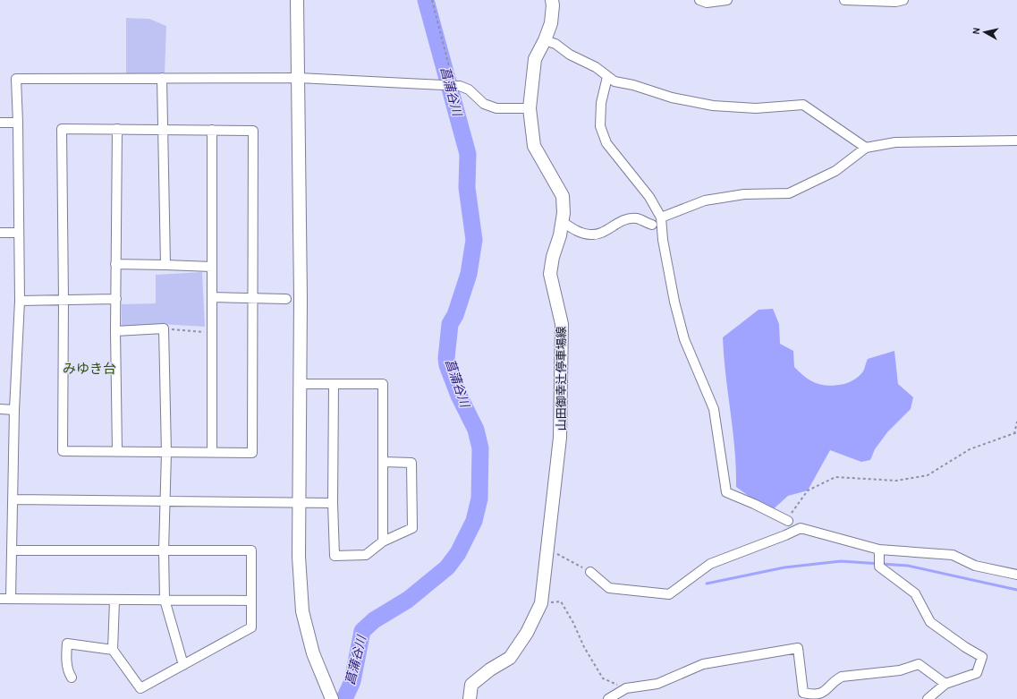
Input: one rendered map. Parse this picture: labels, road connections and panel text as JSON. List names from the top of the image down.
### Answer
{
  "streets": {
    "main road": ["山田御幸辻停車場線"]
  },
  "districts": ["みゆき台"],
  "water": ["菖蒲谷川"],
  "north": "left"
}
